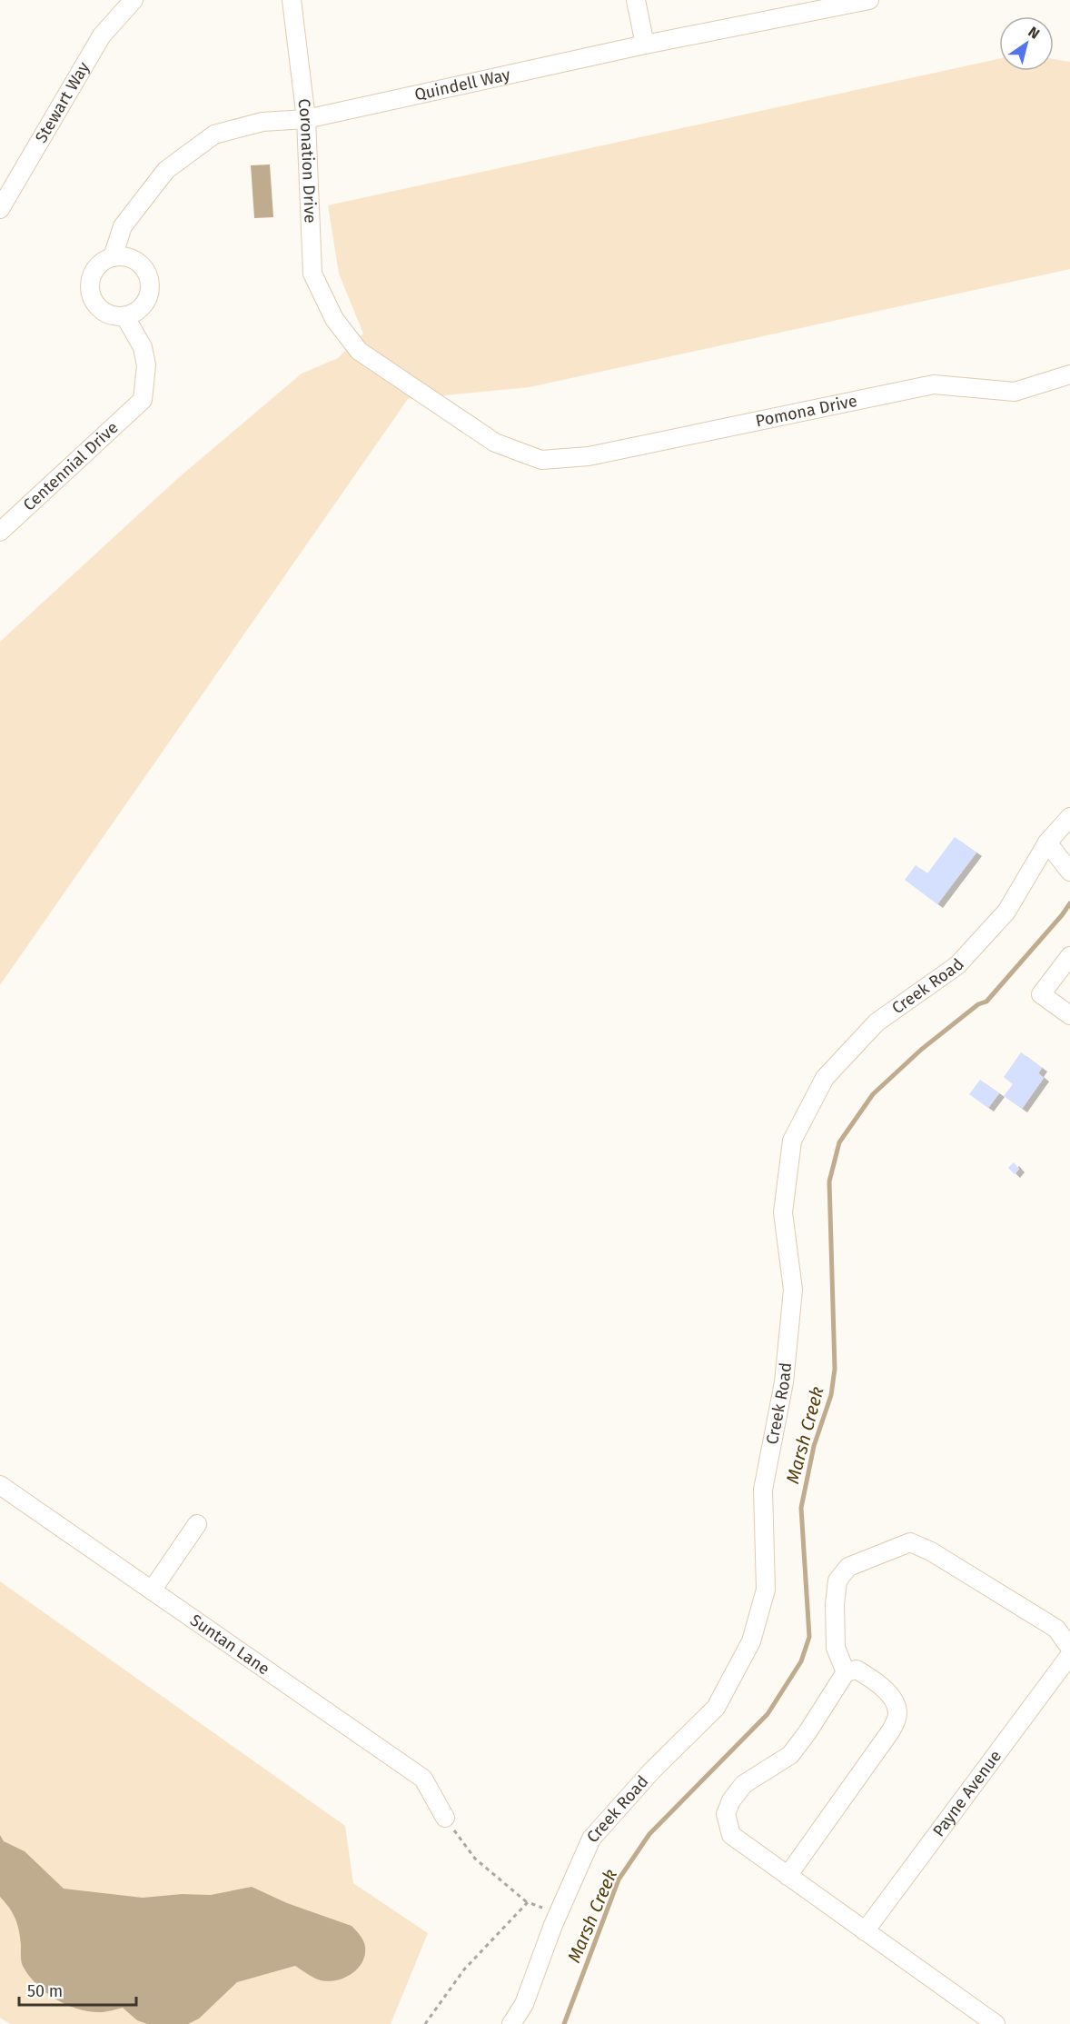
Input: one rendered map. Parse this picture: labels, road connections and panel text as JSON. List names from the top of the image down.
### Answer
{
  "streets": {
    "street": [
      "Quindell Way",
      "Stewart Way",
      "Coronation Drive",
      "Pomona Drive",
      "Centennial Drive",
      "Creek Road",
      "Suntan Lane",
      "Payne Avenue"
    ]
  },
  "crossings": [
    ["Quindell Way", "Coronation Drive"],
    ["Quindell Way", "Centennial Drive"],
    ["Coronation Drive", "Pomona Drive"]
  ],
  "water": ["Marsh Creek"],
  "scale_bar": "50 m",
  "north": "top right"
}
